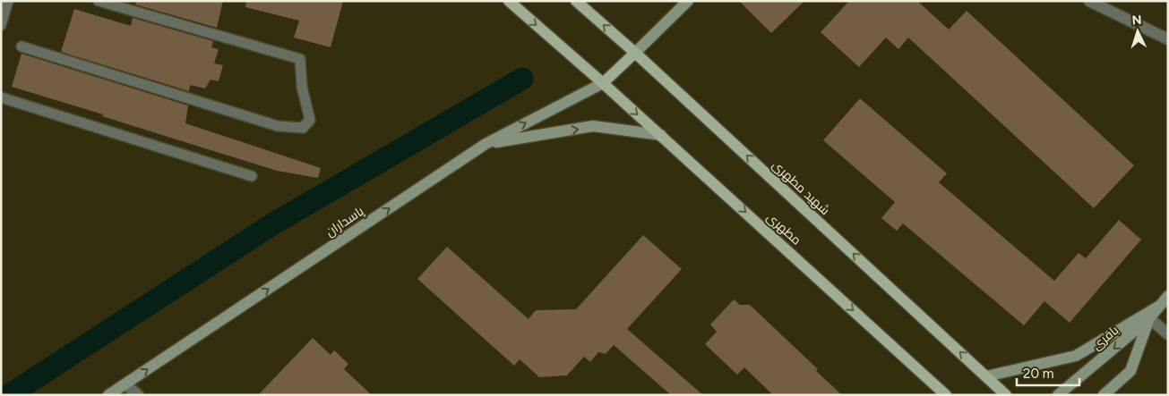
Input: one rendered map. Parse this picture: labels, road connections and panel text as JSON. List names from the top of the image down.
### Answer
{
  "streets": {
    "main road": ["شهید مطهری", "مطهری"],
    "street": ["پاسداران", "باقری"]
  },
  "crossings": [
    ["پاسداران", "مطهری"]
  ],
  "one_way": ["شهید مطهری", "پاسداران", "مطهری"],
  "scale_bar": "20 m",
  "north": "top"
}
